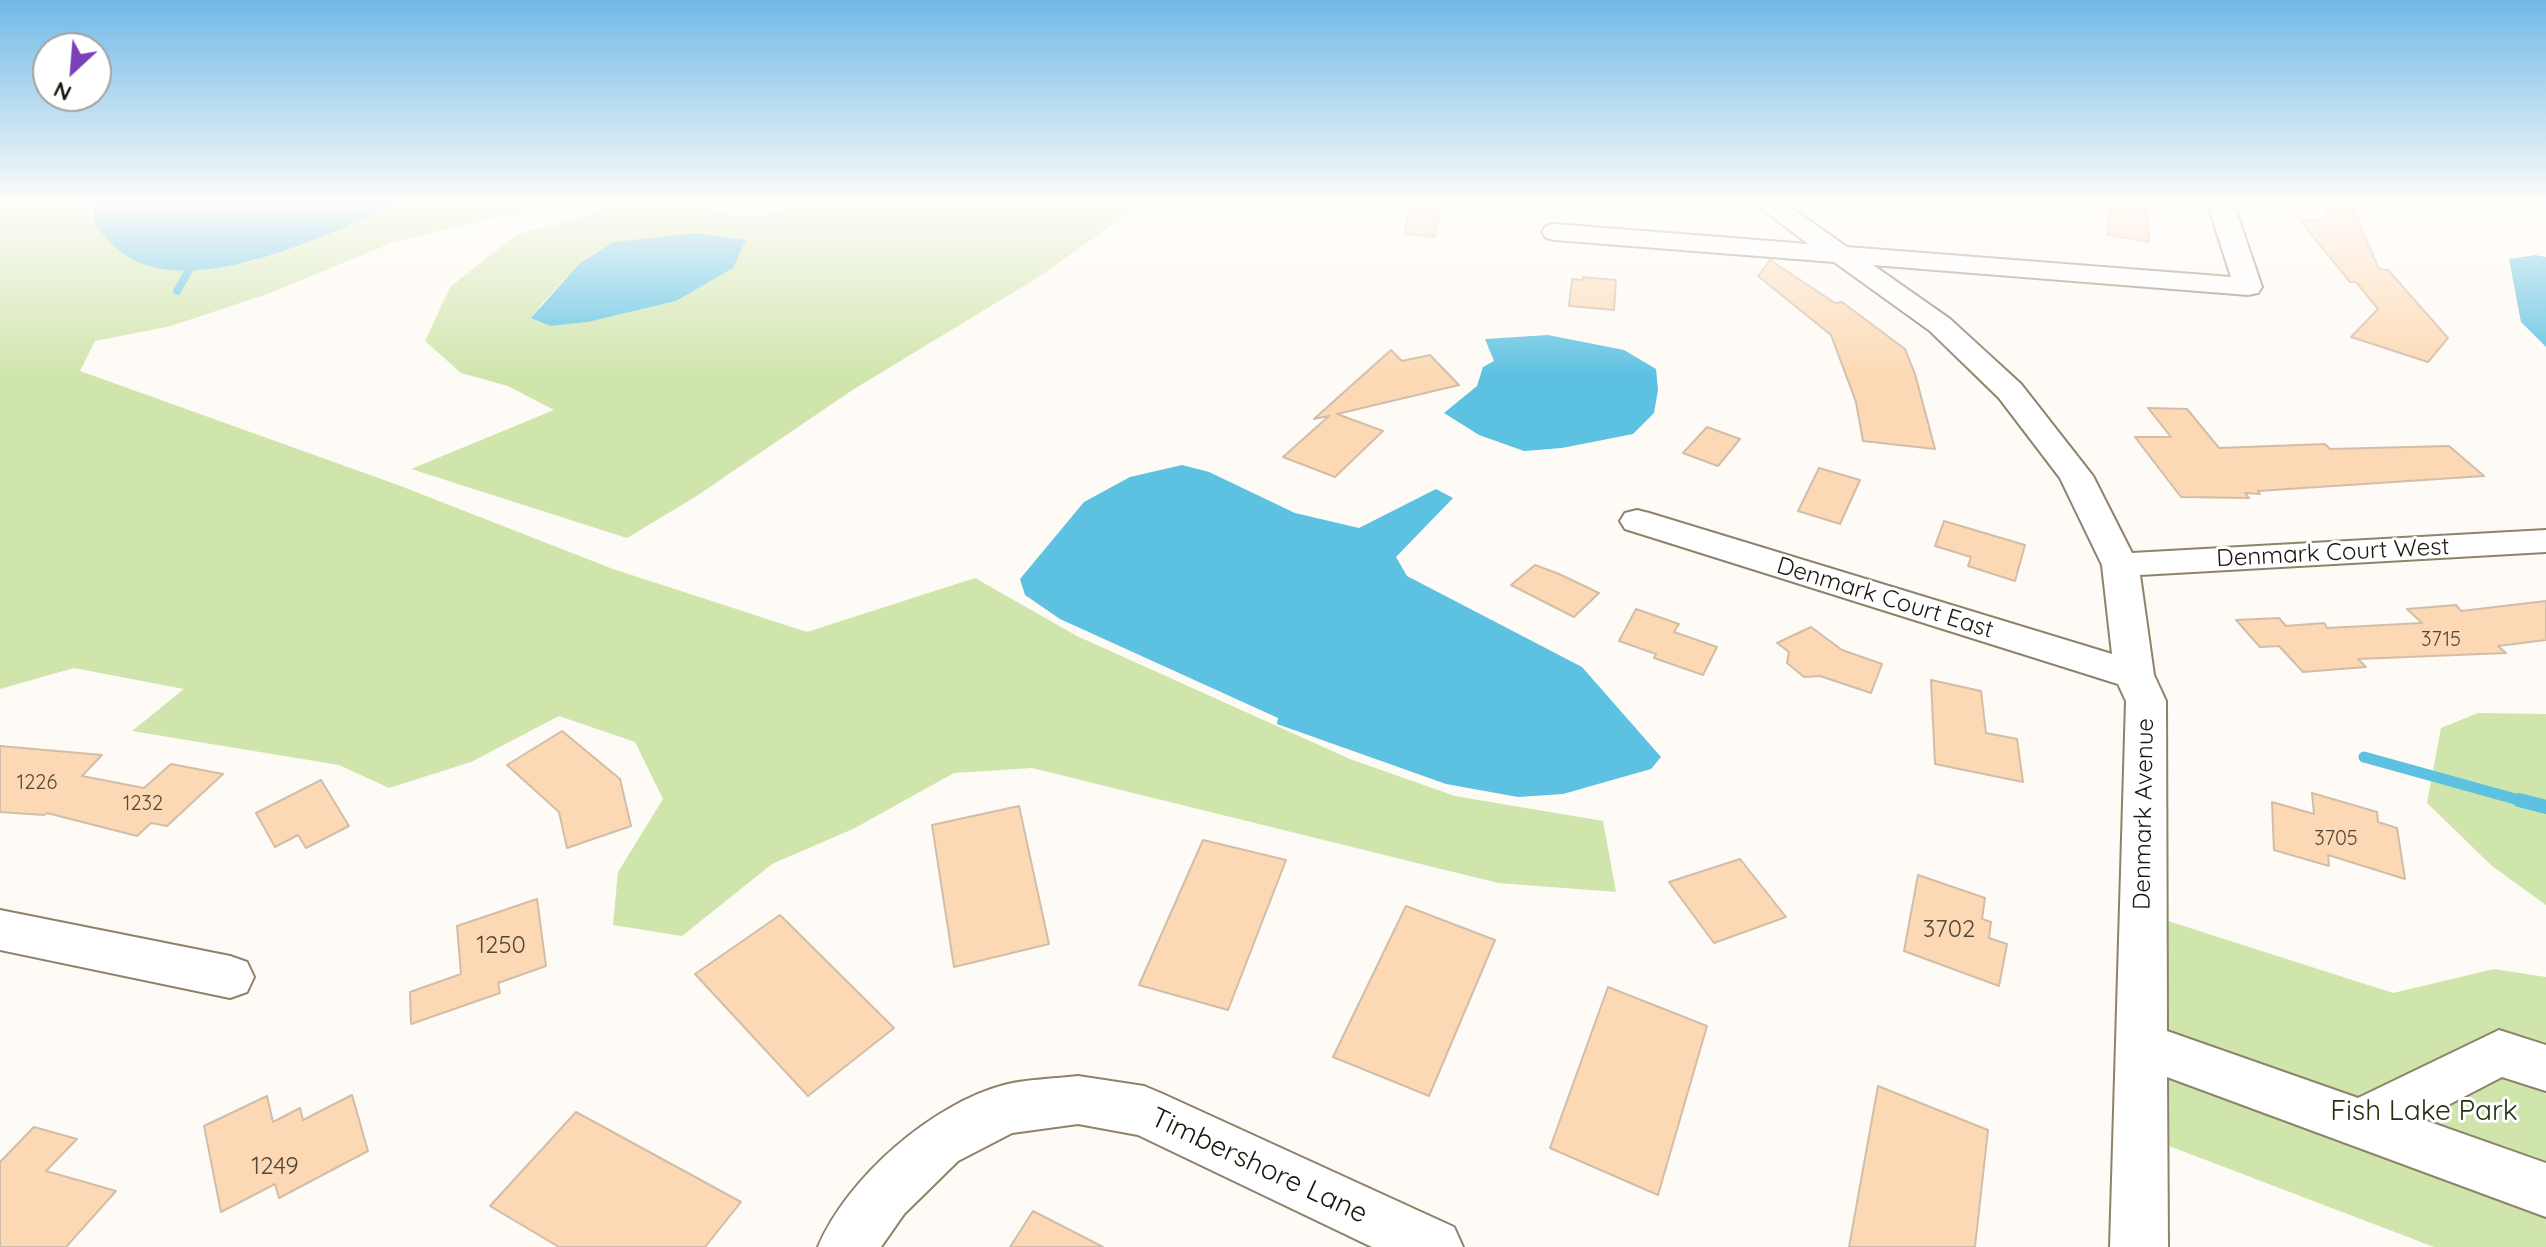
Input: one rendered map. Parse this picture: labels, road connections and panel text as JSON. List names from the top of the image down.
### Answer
{
  "streets": {
    "street": [
      "Denmark Court West",
      "Denmark Court East",
      "Denmark Avenue",
      "Timbershore Lane"
    ]
  },
  "crossings": [
    ["Denmark Court West", "Denmark Avenue"],
    ["Denmark Court East", "Denmark Avenue"]
  ],
  "parks": ["Fish Lake Park"],
  "house_numbers": [
    "3715",
    "1226",
    "1232",
    "3705",
    "3702",
    "1250",
    "1249"
  ],
  "north": "bottom left"
}
